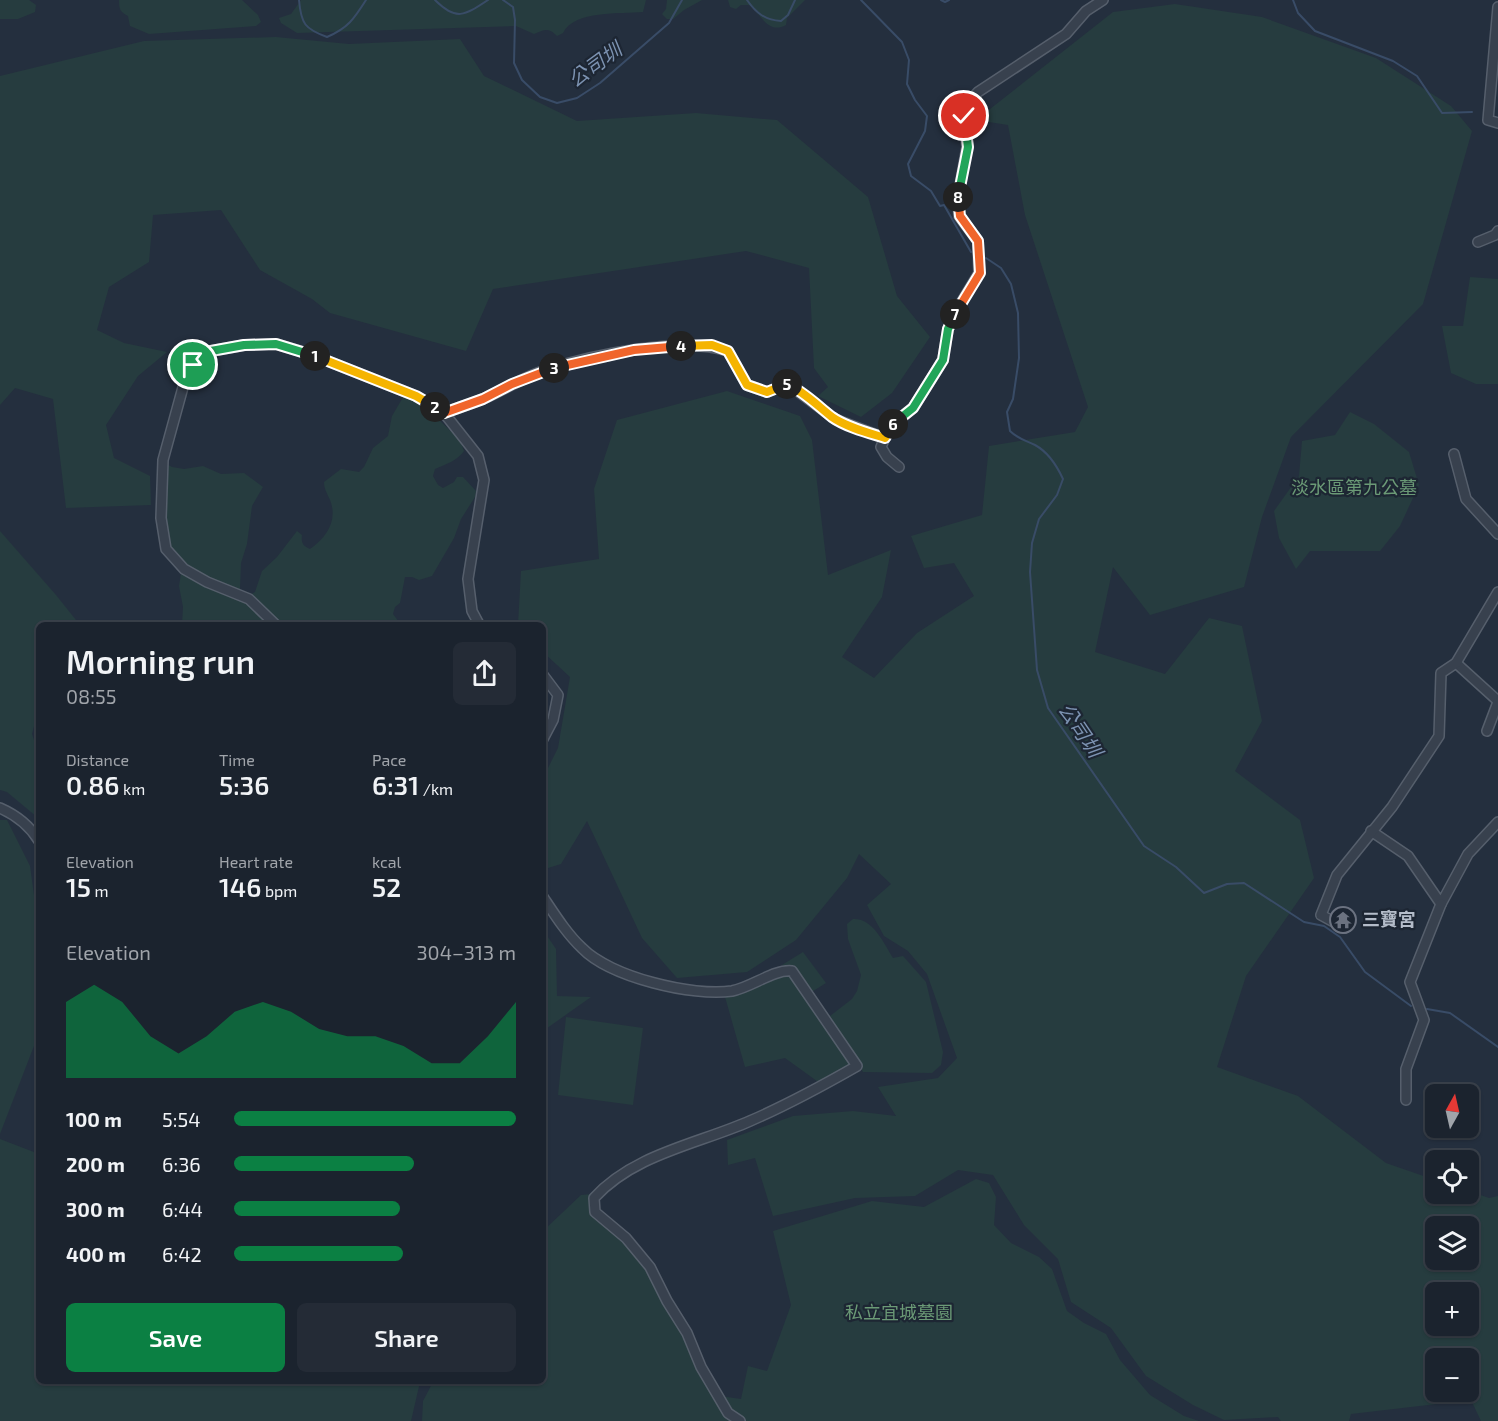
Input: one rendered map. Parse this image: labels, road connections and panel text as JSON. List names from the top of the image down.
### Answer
{
  "water": ["公司圳"],
  "parks": ["淡水區第九公墓", "私立宜城墓園"],
  "places": {
    "temple": ["三寶宮"]
  },
  "north": "top",
  "page": {
    "pins": [
      "8",
      "7",
      "4",
      "1",
      "3",
      "5",
      "2",
      "6"
    ],
    "heading": ["Morning run", "08:55"],
    "stats": [
      ["Distance", "0.86 km"],
      ["Time", "5:36"],
      ["Pace", "6:31 /km"],
      ["Elevation", "15 m"],
      ["Heart rate", "146 bpm"],
      ["kcal", "52"]
    ],
    "chart": ["Elevation", "304–313 m"],
    "map_buttons": ["+", "−"],
    "list": [
      {
        "name": "100 m",
        "note": "5:54"
      },
      {
        "name": "200 m",
        "note": "6:36"
      },
      {
        "name": "300 m",
        "note": "6:44"
      },
      {
        "name": "400 m",
        "note": "6:42"
      }
    ],
    "buttons": ["Save", "Share"]
  }
}
